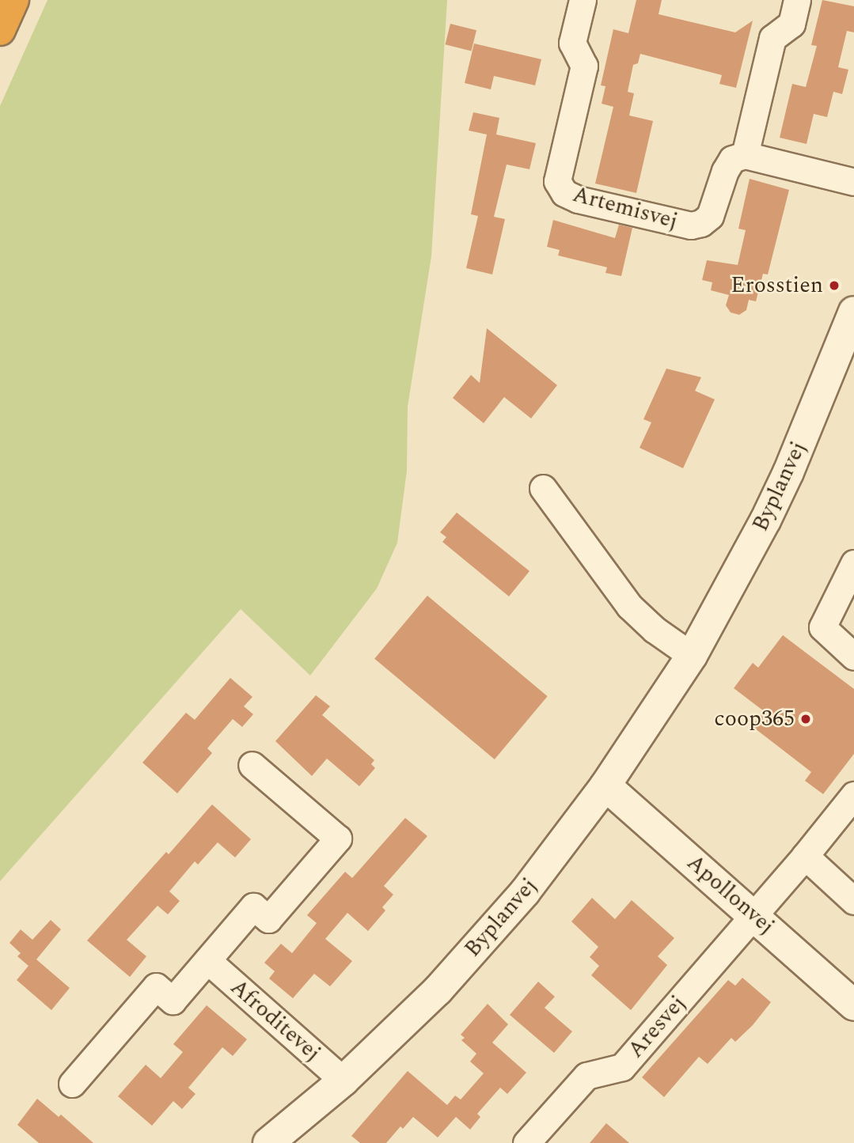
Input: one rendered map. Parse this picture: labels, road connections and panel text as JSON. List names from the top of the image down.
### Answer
{
  "streets": {
    "street": [
      "Artemisvej",
      "Byplanvej",
      "Apollonvej",
      "Afroditevej",
      "Aresvej"
    ]
  },
  "crossings": [
    ["Byplanvej", "Apollonvej"],
    ["Byplanvej", "Afroditevej"],
    ["Apollonvej", "Aresvej"]
  ],
  "places": ["Erosstien", "coop365"]
}
